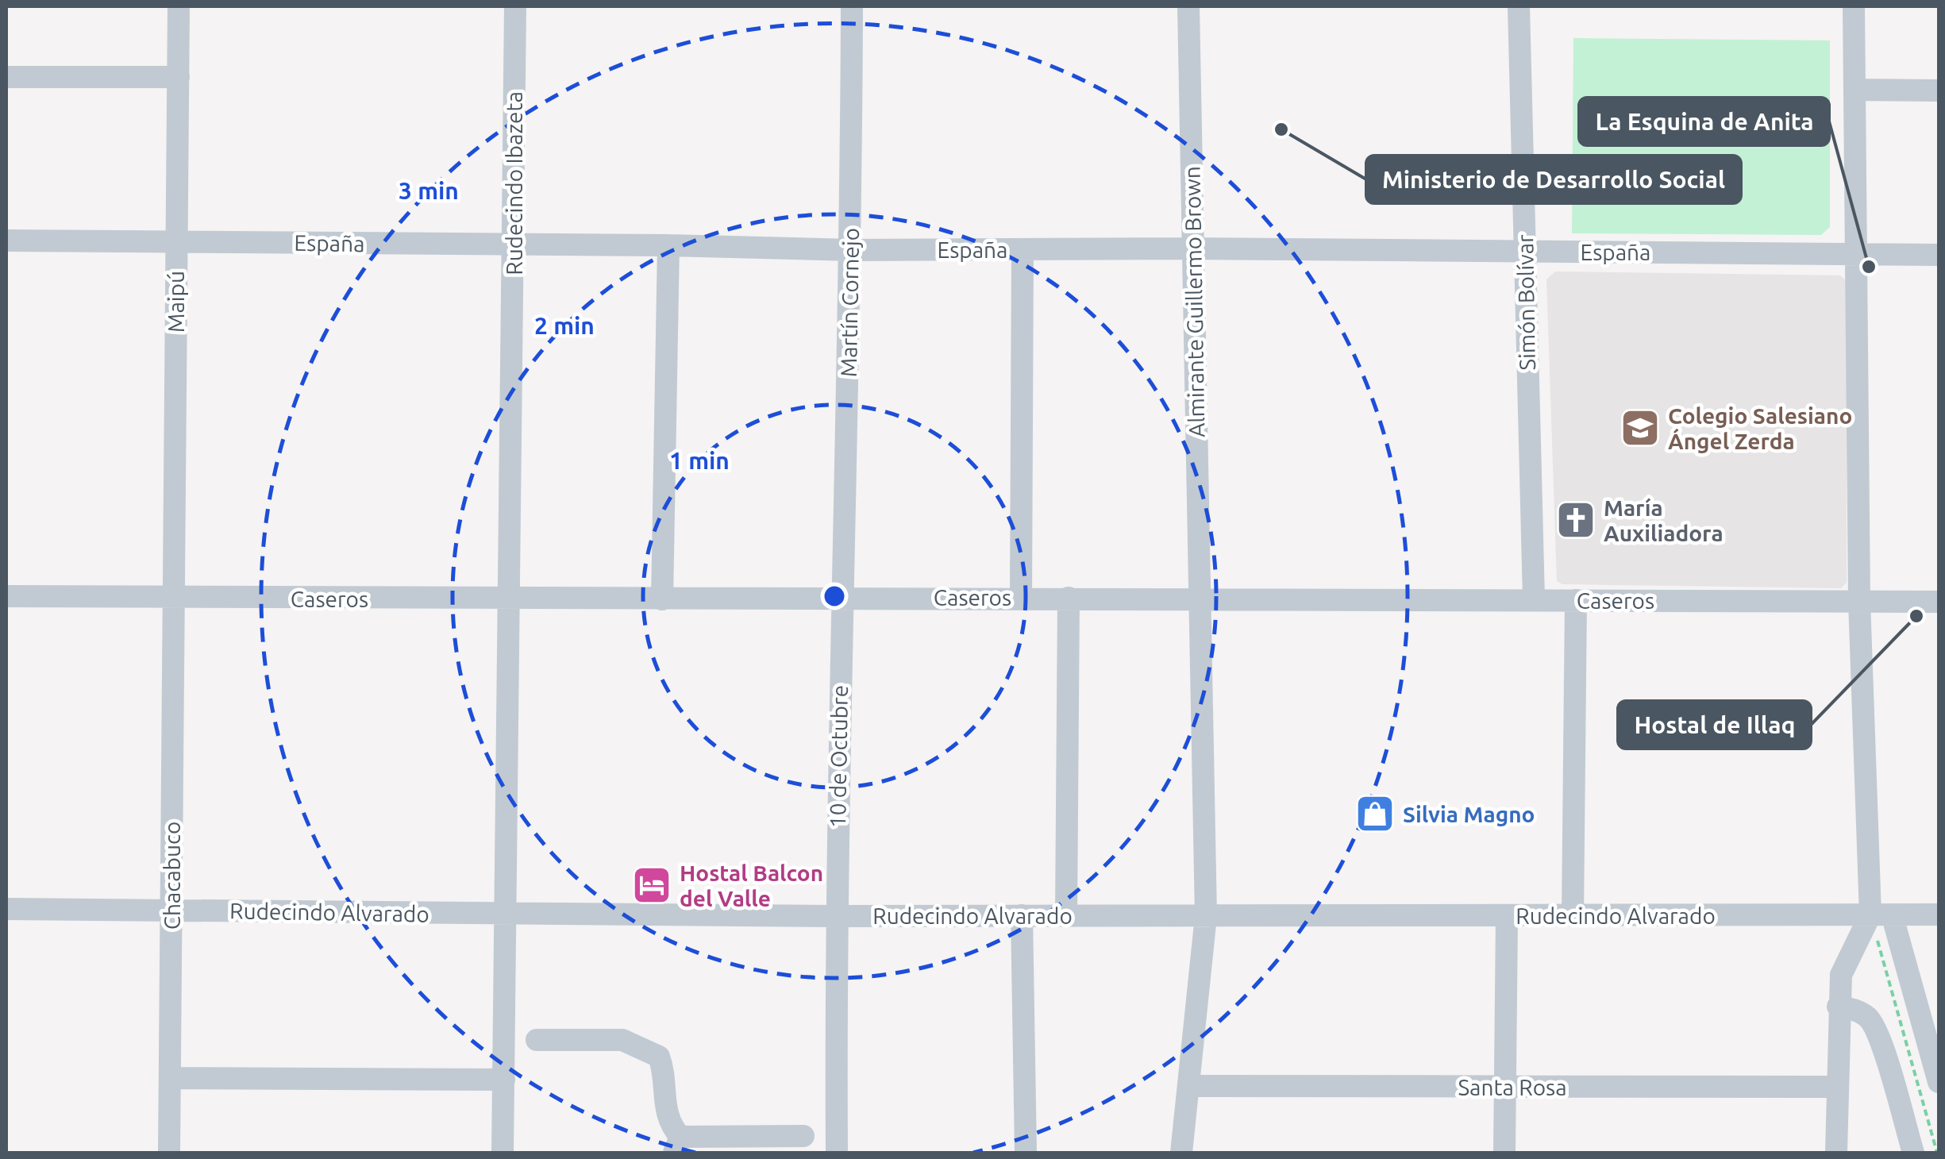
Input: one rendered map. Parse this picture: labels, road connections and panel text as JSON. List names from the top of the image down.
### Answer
{
  "streets": {
    "street": [
      "Rudecindo Ibazeta",
      "España",
      "Maipú",
      "Almirante Guillermo Brown",
      "Martín Cornejo",
      "Simón Bolívar",
      "Caseros",
      "10 de Octubre",
      "Chacabuco",
      "Rudecindo Alvarado",
      "Santa Rosa"
    ]
  },
  "crossings": [
    ["Rudecindo Ibazeta", "España"],
    ["Rudecindo Ibazeta", "Caseros"],
    ["Rudecindo Ibazeta", "Rudecindo Alvarado"],
    ["España", "Maipú"],
    ["España", "Almirante Guillermo Brown"],
    ["España", "Martín Cornejo"],
    ["España", "Simón Bolívar"],
    ["Maipú", "Caseros"],
    ["Maipú", "Chacabuco"],
    ["Almirante Guillermo Brown", "Caseros"],
    ["Almirante Guillermo Brown", "Rudecindo Alvarado"],
    ["Almirante Guillermo Brown", "Santa Rosa"],
    ["Martín Cornejo", "Caseros"],
    ["Martín Cornejo", "10 de Octubre"],
    ["Simón Bolívar", "Caseros"],
    ["Caseros", "10 de Octubre"],
    ["Caseros", "Chacabuco"],
    ["10 de Octubre", "Rudecindo Alvarado"],
    ["Chacabuco", "Rudecindo Alvarado"]
  ],
  "places": {
    "other": ["Ministerio de Desarrollo Social", "La Esquina de Anita", "Hostal de Illaq"],
    "school or university": ["Colegio Salesiano Ángel Zerda"],
    "church": ["María Auxiliadora"],
    "shop": ["Silvia Magno"],
    "hotel": ["Hostal Balcon del Valle"]
  },
  "rings": ["3 min", "2 min", "1 min"]
}
